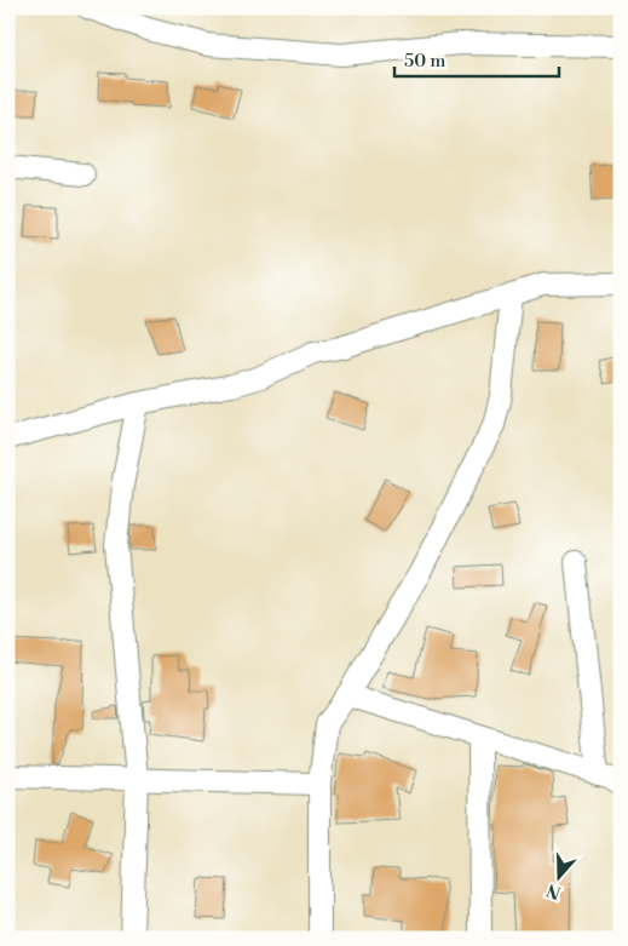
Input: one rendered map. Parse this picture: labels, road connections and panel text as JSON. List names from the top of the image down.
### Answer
{
  "scale_bar": "50 m",
  "north": "bottom"
}
